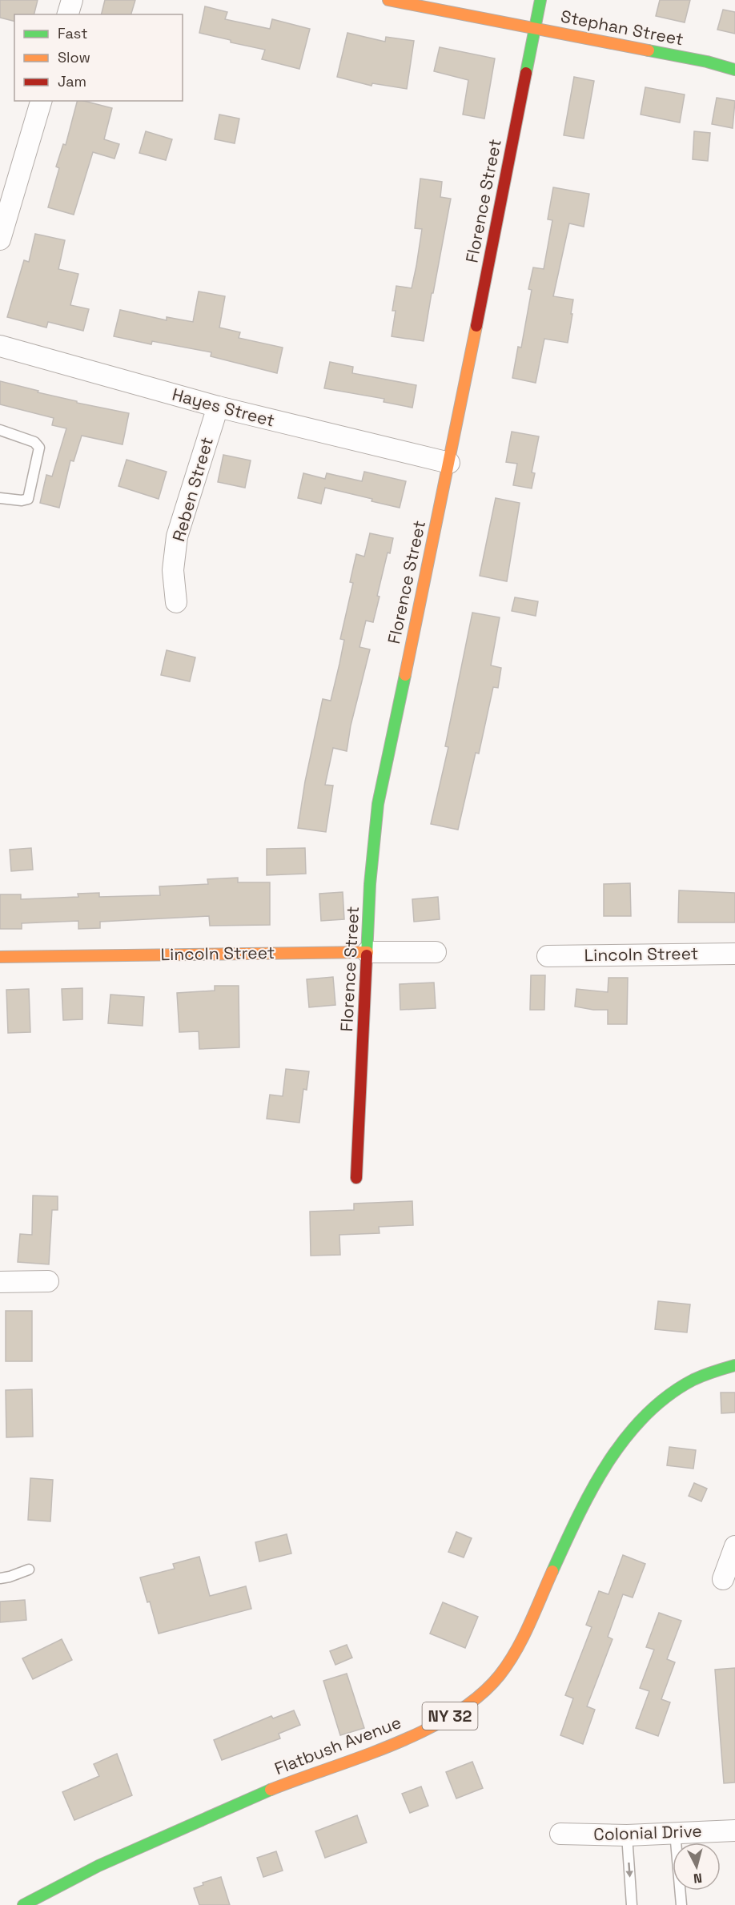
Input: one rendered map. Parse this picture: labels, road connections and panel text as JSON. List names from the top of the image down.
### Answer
{
  "streets": {
    "street": [
      "Stephan Street",
      "Florence Street",
      "Hayes Street",
      "Reben Street",
      "Lincoln Street",
      "NY 32",
      "Flatbush Avenue",
      "Colonial Drive"
    ]
  },
  "crossings": [
    ["Stephan Street", "Florence Street"],
    ["Florence Street", "Hayes Street"],
    ["Florence Street", "Lincoln Street"],
    ["Hayes Street", "Reben Street"]
  ],
  "legend": ["Fast", "Slow", "Jam"],
  "north": "bottom"
}
